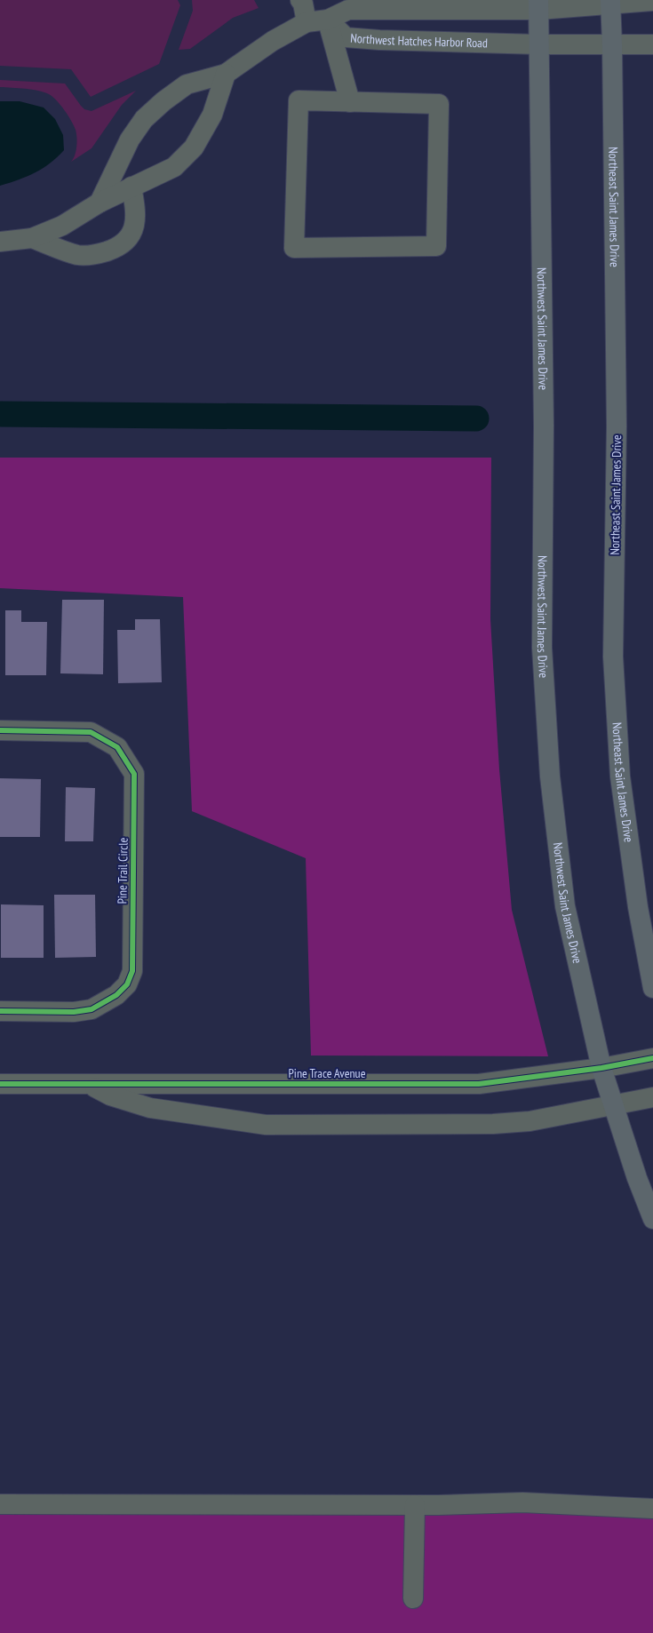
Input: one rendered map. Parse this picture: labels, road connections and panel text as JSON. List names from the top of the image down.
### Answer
{
  "streets": {
    "main road": ["Northeast Saint James Drive", "Northwest Saint James Drive"],
    "street": ["Northwest Hatches Harbor Road", "Pine Trail Circle", "Pine Trace Avenue"]
  },
  "crossings": [
    ["Northwest Hatches Harbor Road", "Northeast Saint James Drive"],
    ["Northwest Hatches Harbor Road", "Northwest Saint James Drive"],
    ["Northwest Saint James Drive", "Pine Trace Avenue"]
  ]
}
